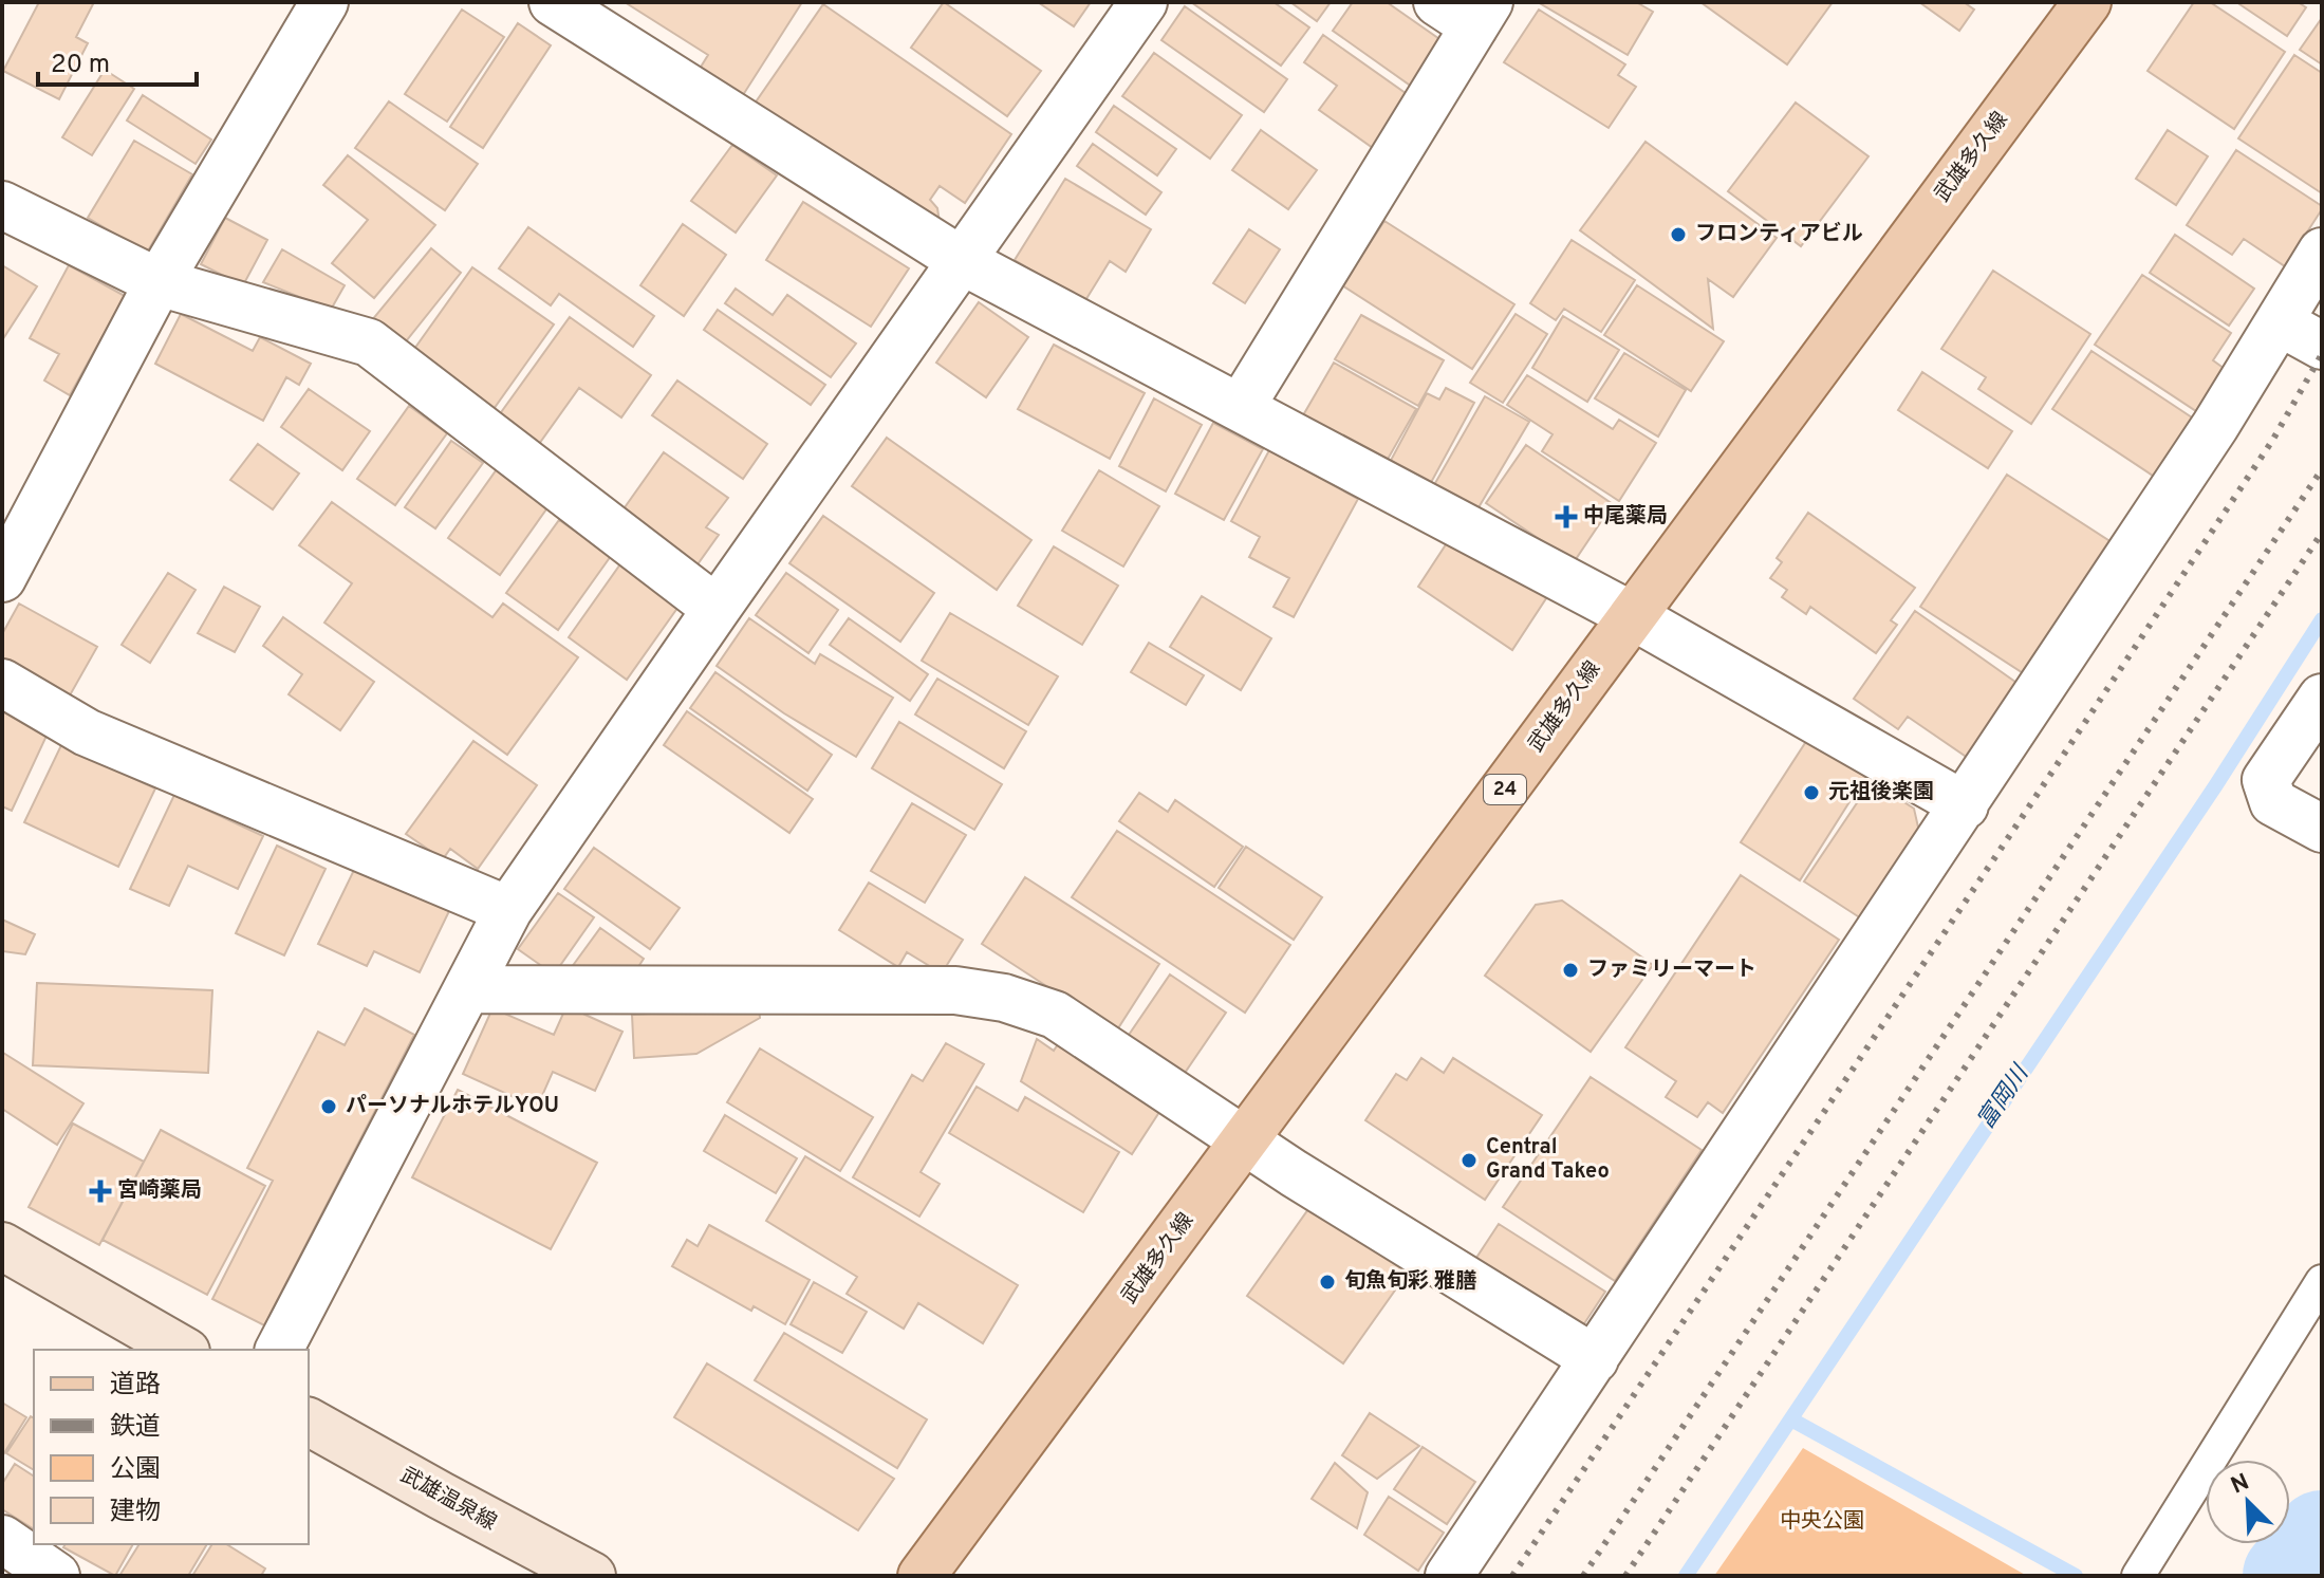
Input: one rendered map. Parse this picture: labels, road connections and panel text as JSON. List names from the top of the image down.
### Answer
{
  "streets": {
    "main road": ["武雄多久線", "24", "武雄温泉線"]
  },
  "water": ["富岡川"],
  "parks": ["中央公園"],
  "places": {
    "other": [
      "フロンティアビル",
      "元祖後楽園",
      "ファミリーマート",
      "パーソナルホテルYOU",
      "Central Grand Takeo",
      "旬魚旬彩 雅膳"
    ],
    "health": ["中尾薬局", "宮崎薬局"]
  },
  "legend": [
    "道路",
    "鉄道",
    "公園",
    "建物"
  ],
  "scale_bar": "20 m",
  "north": "top left"
}
